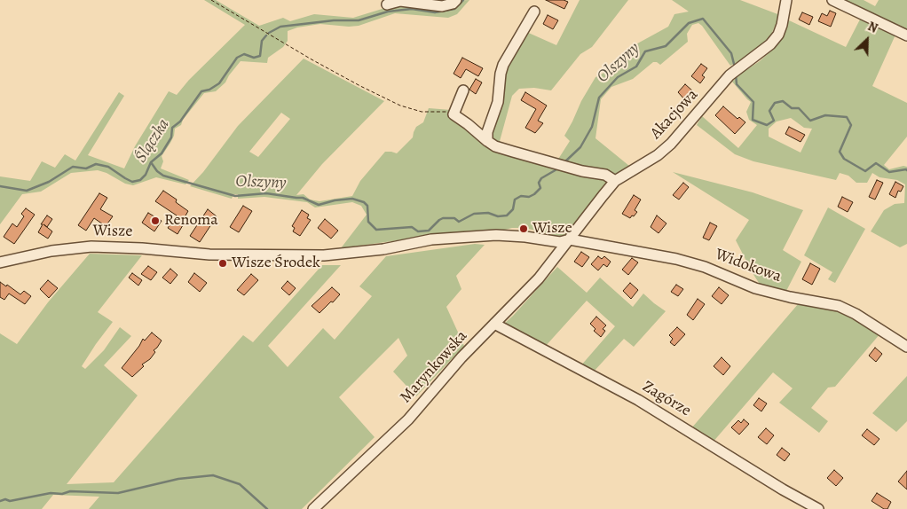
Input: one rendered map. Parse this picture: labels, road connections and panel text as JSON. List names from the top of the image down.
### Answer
{
  "streets": {
    "street": [
      "Akacjowa",
      "Wisze",
      "Widokowa",
      "Marynkowska",
      "Zagórze"
    ]
  },
  "crossings": [
    ["Akacjowa", "Wisze"],
    ["Akacjowa", "Widokowa"],
    ["Akacjowa", "Marynkowska"],
    ["Wisze", "Widokowa"],
    ["Wisze", "Marynkowska"],
    ["Widokowa", "Marynkowska"],
    ["Marynkowska", "Zagórze"]
  ],
  "water": ["Olszyny", "Ślączka"],
  "places": ["Renoma", "Wisze", "Wisze Środek"],
  "north": "top right"
}
